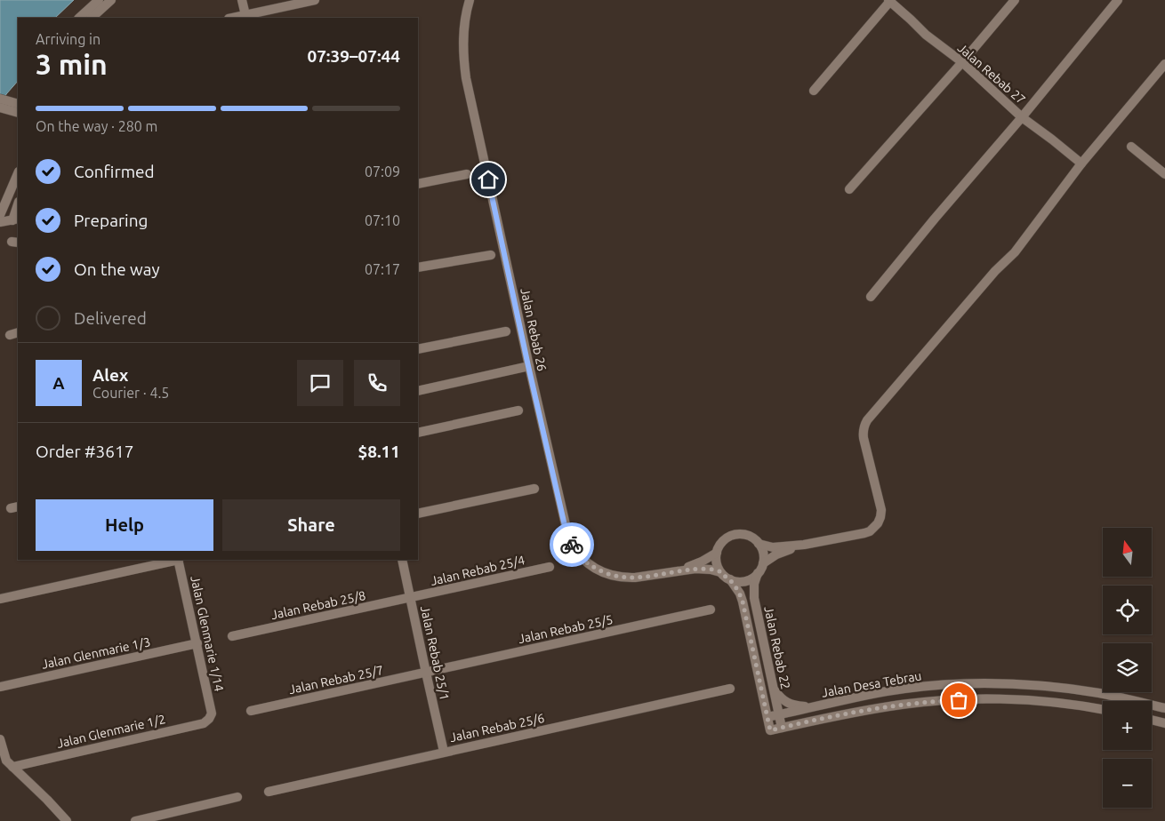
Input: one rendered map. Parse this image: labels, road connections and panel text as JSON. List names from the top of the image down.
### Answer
{
  "streets": {
    "street": [
      "Jalan Rebab 27",
      "Jalan Rebab 26",
      "Jalan Rebab 25/4",
      "Jalan Rebab 25/8",
      "Jalan Rebab 25/5",
      "Jalan Glenmarie 1/14",
      "Jalan Rebab 22",
      "Jalan Glenmarie 1/3",
      "Jalan Rebab 25/1",
      "Jalan Rebab 25/7",
      "Jalan Desa Tebrau",
      "Jalan Rebab 25/6",
      "Jalan Glenmarie 1/2"
    ]
  },
  "crossings": [
    ["Jalan Rebab 26", "Jalan Rebab 22"],
    ["Jalan Rebab 25/4", "Jalan Rebab 25/8"],
    ["Jalan Rebab 25/4", "Jalan Rebab 25/1"],
    ["Jalan Rebab 25/8", "Jalan Rebab 25/1"],
    ["Jalan Rebab 25/5", "Jalan Rebab 25/1"],
    ["Jalan Rebab 25/5", "Jalan Rebab 25/7"],
    ["Jalan Glenmarie 1/14", "Jalan Glenmarie 1/3"],
    ["Jalan Glenmarie 1/14", "Jalan Glenmarie 1/2"],
    ["Jalan Rebab 22", "Jalan Desa Tebrau"],
    ["Jalan Rebab 25/1", "Jalan Rebab 25/7"],
    ["Jalan Rebab 25/1", "Jalan Rebab 25/6"]
  ],
  "north": "top",
  "page": {
    "heading": ["3 min", "Arriving in", "07:39–07:44"],
    "panel": [
      "Alex",
      "Courier · 4.5",
      "Order #3617",
      "$8.11"
    ],
    "bar": "On the way · 280 m",
    "list": [
      ["Confirmed", "07:09"],
      ["Preparing", "07:10"],
      ["On the way", "07:17"],
      "Delivered"
    ],
    "round": "A",
    "buttons": ["Help", "Share"],
    "map_buttons": ["+", "−"]
  }
}
